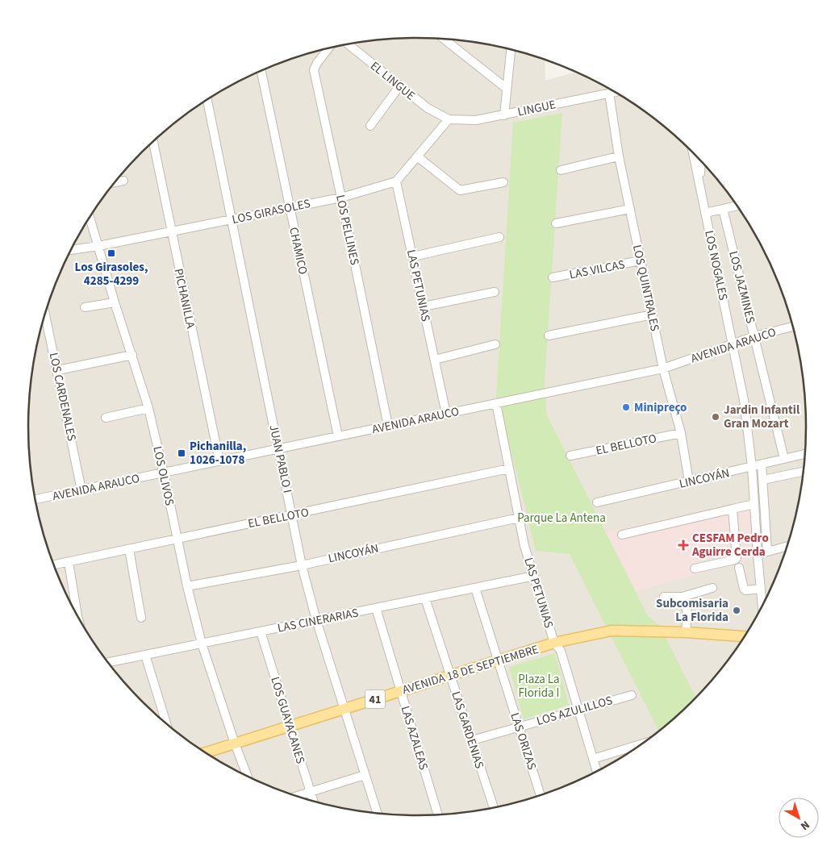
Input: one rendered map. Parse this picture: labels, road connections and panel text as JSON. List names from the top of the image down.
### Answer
{
  "streets": {
    "main road": ["AVENIDA 18 DE SEPTIEMBRE", "41"],
    "street": [
      "EL LINGUE",
      "LINGUE",
      "LOS GIRASOLES",
      "LOS PELLINES",
      "CHAMICO",
      "LOS NOGALES",
      "LAS VILCAS",
      "LAS PETUNIAS",
      "LOS JAZMINES",
      "LOS QUINTRALES",
      "PICHANILLA",
      "AVENIDA ARAUCO",
      "LOS CARDENALES",
      "EL BELLOTO",
      "JUAN PABLO I",
      "LOS OLIVOS",
      "LINCOYÁN",
      "LAS CINERARIAS",
      "LOS AZULILLOS",
      "LOS GUAYACANES",
      "LAS GARDENIAS",
      "LAS AZALEAS",
      "LAS ORIZAS"
    ]
  },
  "crossings": [
    ["EL LINGUE", "LINGUE"],
    ["LINGUE", "LOS QUINTRALES"],
    ["LOS GIRASOLES", "LOS PELLINES"],
    ["LOS GIRASOLES", "CHAMICO"],
    ["LOS GIRASOLES", "LAS PETUNIAS"],
    ["LOS GIRASOLES", "PICHANILLA"],
    ["LOS GIRASOLES", "JUAN PABLO I"],
    ["LOS GIRASOLES", "LOS OLIVOS"],
    ["LOS PELLINES", "AVENIDA ARAUCO"],
    ["CHAMICO", "AVENIDA ARAUCO"],
    ["LOS NOGALES", "AVENIDA ARAUCO"],
    ["LOS NOGALES", "LINCOYÁN"],
    ["LAS VILCAS", "LOS QUINTRALES"],
    ["LAS PETUNIAS", "AVENIDA ARAUCO"],
    ["LAS PETUNIAS", "EL BELLOTO"],
    ["LAS PETUNIAS", "LINCOYÁN"],
    ["LAS PETUNIAS", "LAS CINERARIAS"],
    ["LAS PETUNIAS", "AVENIDA 18 DE SEPTIEMBRE"],
    ["LAS PETUNIAS", "LOS AZULILLOS"],
    ["LOS JAZMINES", "AVENIDA ARAUCO"],
    ["LOS JAZMINES", "LINCOYÁN"],
    ["LOS QUINTRALES", "AVENIDA ARAUCO"],
    ["LOS QUINTRALES", "EL BELLOTO"],
    ["LOS QUINTRALES", "LINCOYÁN"],
    ["PICHANILLA", "AVENIDA ARAUCO"],
    ["AVENIDA ARAUCO", "LOS CARDENALES"],
    ["AVENIDA ARAUCO", "JUAN PABLO I"],
    ["AVENIDA ARAUCO", "LOS OLIVOS"],
    ["EL BELLOTO", "JUAN PABLO I"],
    ["EL BELLOTO", "LOS OLIVOS"],
    ["JUAN PABLO I", "LINCOYÁN"],
    ["JUAN PABLO I", "LAS CINERARIAS"],
    ["JUAN PABLO I", "AVENIDA 18 DE SEPTIEMBRE"],
    ["LOS OLIVOS", "LINCOYÁN"],
    ["LOS OLIVOS", "LAS CINERARIAS"],
    ["LOS OLIVOS", "AVENIDA 18 DE SEPTIEMBRE"],
    ["LAS CINERARIAS", "LOS GUAYACANES"],
    ["LAS CINERARIAS", "LAS GARDENIAS"],
    ["LAS CINERARIAS", "LAS AZALEAS"],
    ["LAS CINERARIAS", "LAS ORIZAS"],
    ["AVENIDA 18 DE SEPTIEMBRE", "LOS GUAYACANES"],
    ["AVENIDA 18 DE SEPTIEMBRE", "LAS GARDENIAS"],
    ["AVENIDA 18 DE SEPTIEMBRE", "LAS AZALEAS"],
    ["AVENIDA 18 DE SEPTIEMBRE", "LAS ORIZAS"],
    ["LOS AZULILLOS", "LAS GARDENIAS"],
    ["LOS AZULILLOS", "LAS ORIZAS"]
  ],
  "parks": ["Parque La Antena", "Plaza La Florida I"],
  "places": {
    "transit": ["Los Girasoles, 4285-4299", "Pichanilla, 1026-1078"],
    "other": ["Minipreço", "Jardin Infantil Gran Mozart", "Subcomisaria La Florida"],
    "health": ["CESFAM Pedro Aguirre Cerda"]
  },
  "north": "bottom right"
}
